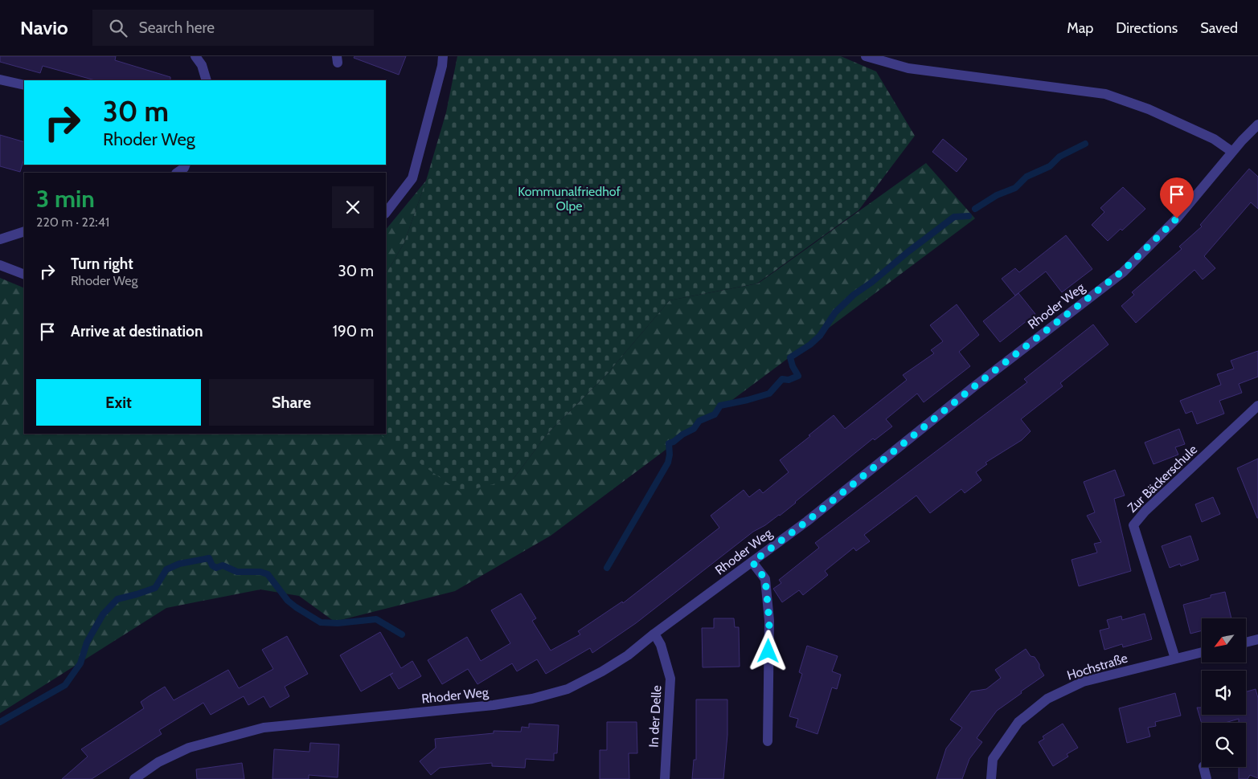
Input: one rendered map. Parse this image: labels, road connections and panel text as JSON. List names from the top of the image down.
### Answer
{
  "streets": {
    "street": [
      "Rhoder Weg",
      "Zur Bäckerschule",
      "Hochstraße",
      "In der Delle"
    ]
  },
  "crossings": [
    ["Rhoder Weg", "In der Delle"],
    ["Zur Bäckerschule", "Hochstraße"]
  ],
  "parks": ["Kommunalfriedhof Olpe"],
  "north": "bottom left",
  "page": {
    "header": "Navio",
    "search": "Search here",
    "nav": ["Map", "Directions", "Saved"],
    "turn": ["30 m", "Rhoder Weg"],
    "heading": ["3 min", "220 m · 22:41"],
    "list": [
      {
        "name": "Turn right",
        "note": "Rhoder Weg",
        "value": "30 m"
      },
      {
        "name": "Arrive at destination",
        "value": "190 m"
      }
    ],
    "buttons": ["Exit", "Share"]
  }
}
